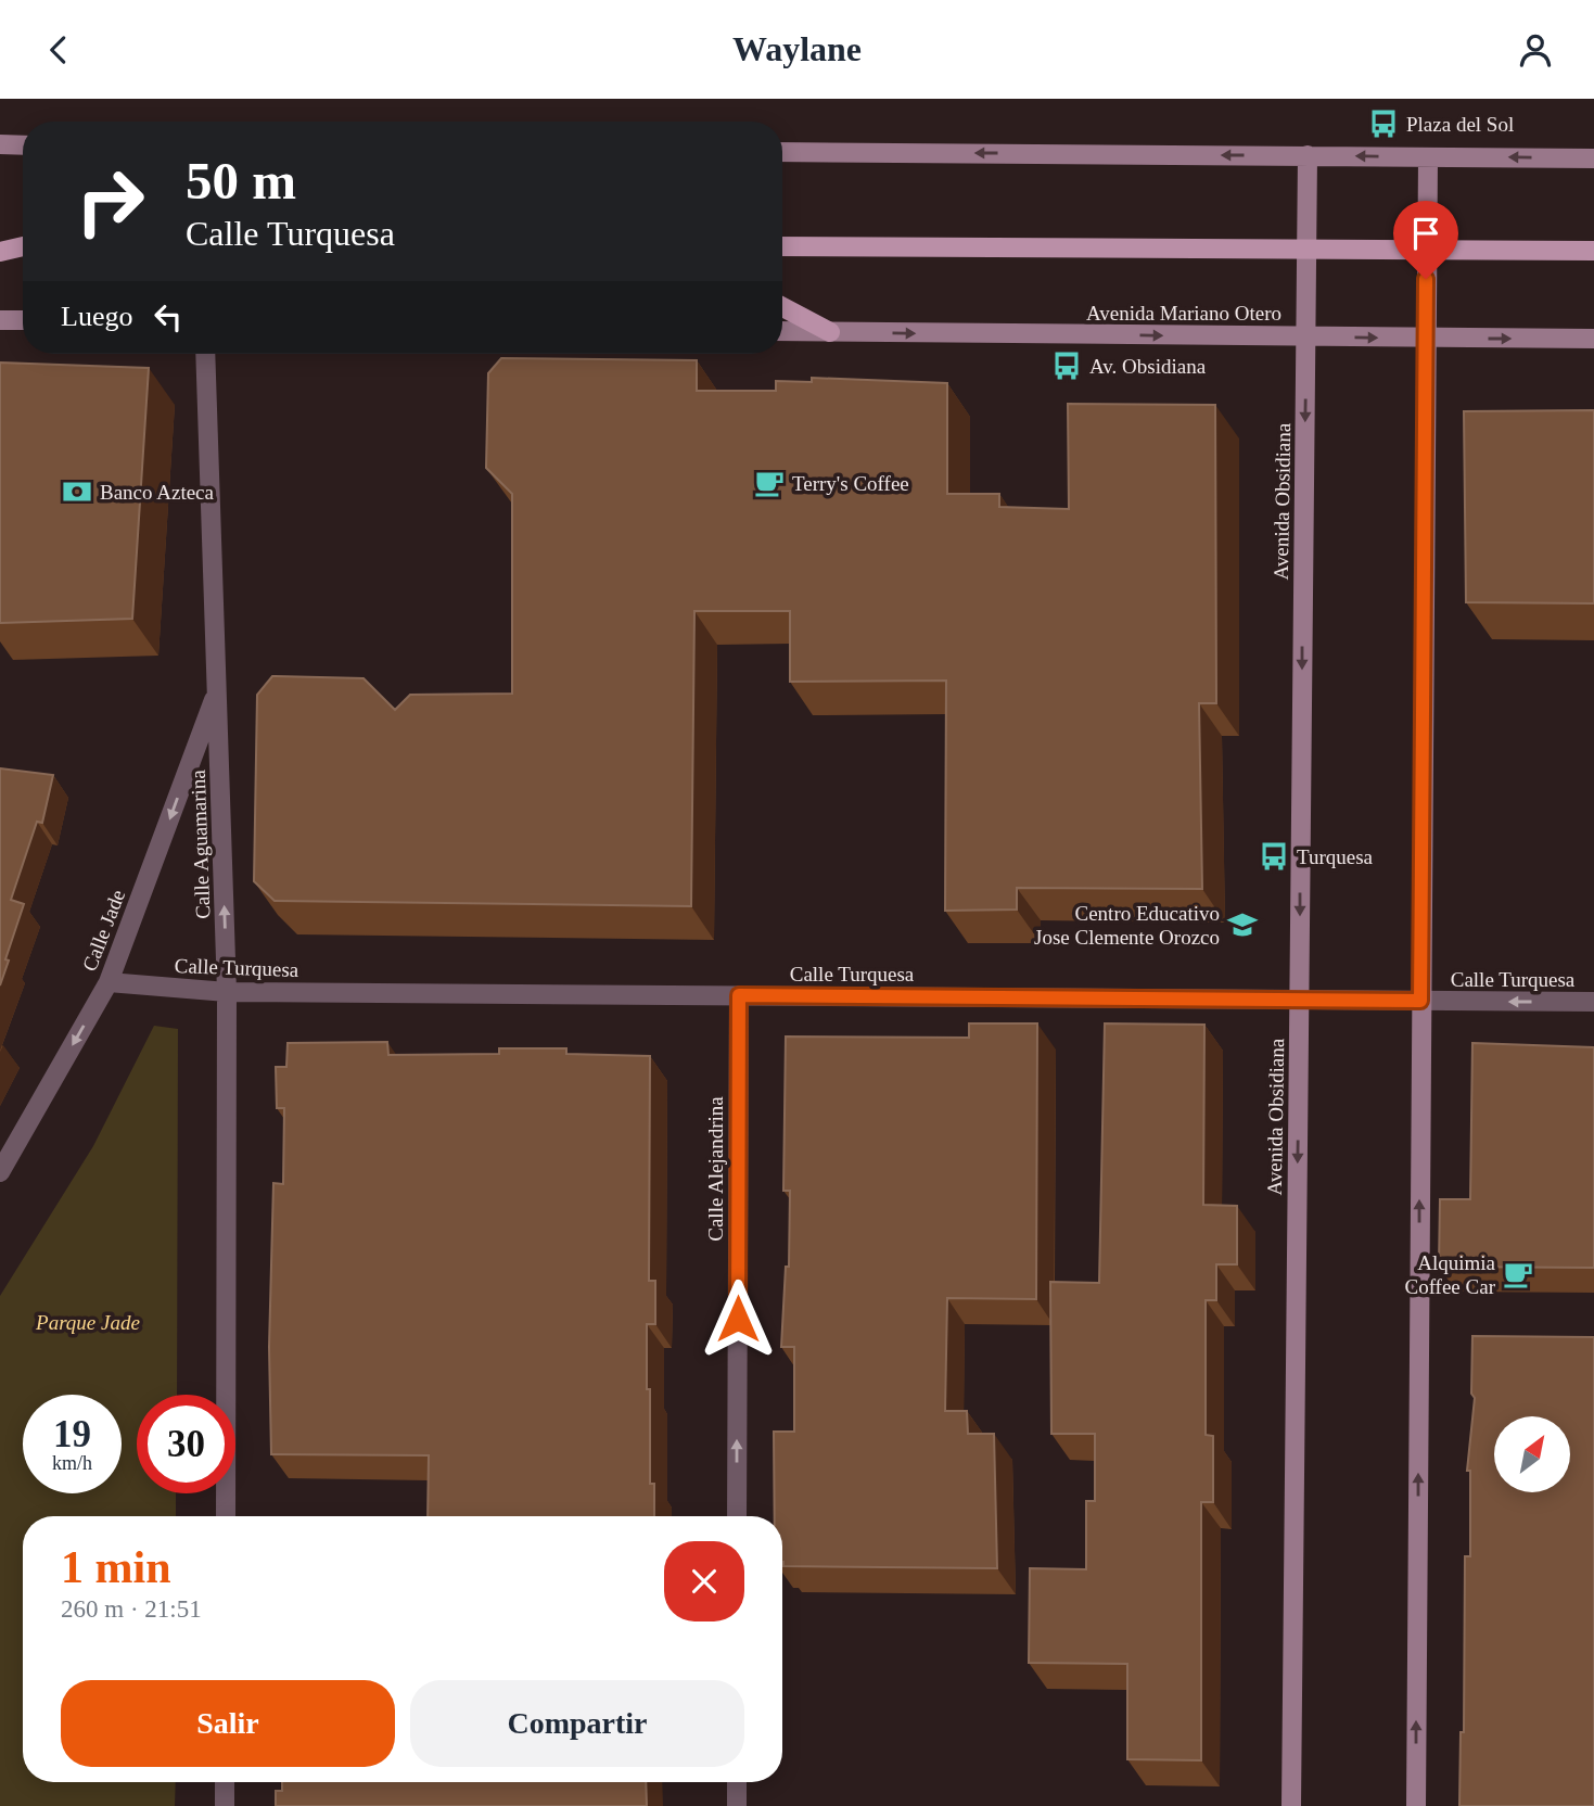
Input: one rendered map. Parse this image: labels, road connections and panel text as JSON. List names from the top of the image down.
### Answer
{
  "streets": {
    "street": [
      "Avenida Mariano Otero",
      "Avenida Obsidiana",
      "Calle Aguamarina",
      "Calle Jade",
      "Calle Turquesa",
      "Calle Alejandrina"
    ]
  },
  "crossings": [
    ["Avenida Mariano Otero", "Avenida Obsidiana"],
    ["Avenida Obsidiana", "Calle Turquesa"],
    ["Calle Aguamarina", "Calle Jade"],
    ["Calle Aguamarina", "Calle Turquesa"],
    ["Calle Jade", "Calle Turquesa"],
    ["Calle Turquesa", "Calle Alejandrina"]
  ],
  "one_way": ["Avenida Mariano Otero", "Calle Jade", "Calle Alejandrina"],
  "parks": ["Parque Jade"],
  "places": {
    "bus stop": ["Plaza del Sol", "Av. Obsidiana", "Turquesa"],
    "cafe": ["Terry's Coffee", "Alquimia Coffee Car"],
    "bank": ["Banco Azteca"],
    "school or university": ["Centro Educativo Jose Clemente Orozco"]
  },
  "north": "top right",
  "page": {
    "header": "Waylane",
    "turn": ["50 m", "Calle Turquesa"],
    "then": "Luego",
    "speed": "19 km/h",
    "limit": "30",
    "heading": ["1 min", "260 m · 21:51"],
    "buttons": ["Salir", "Compartir"]
  }
}
